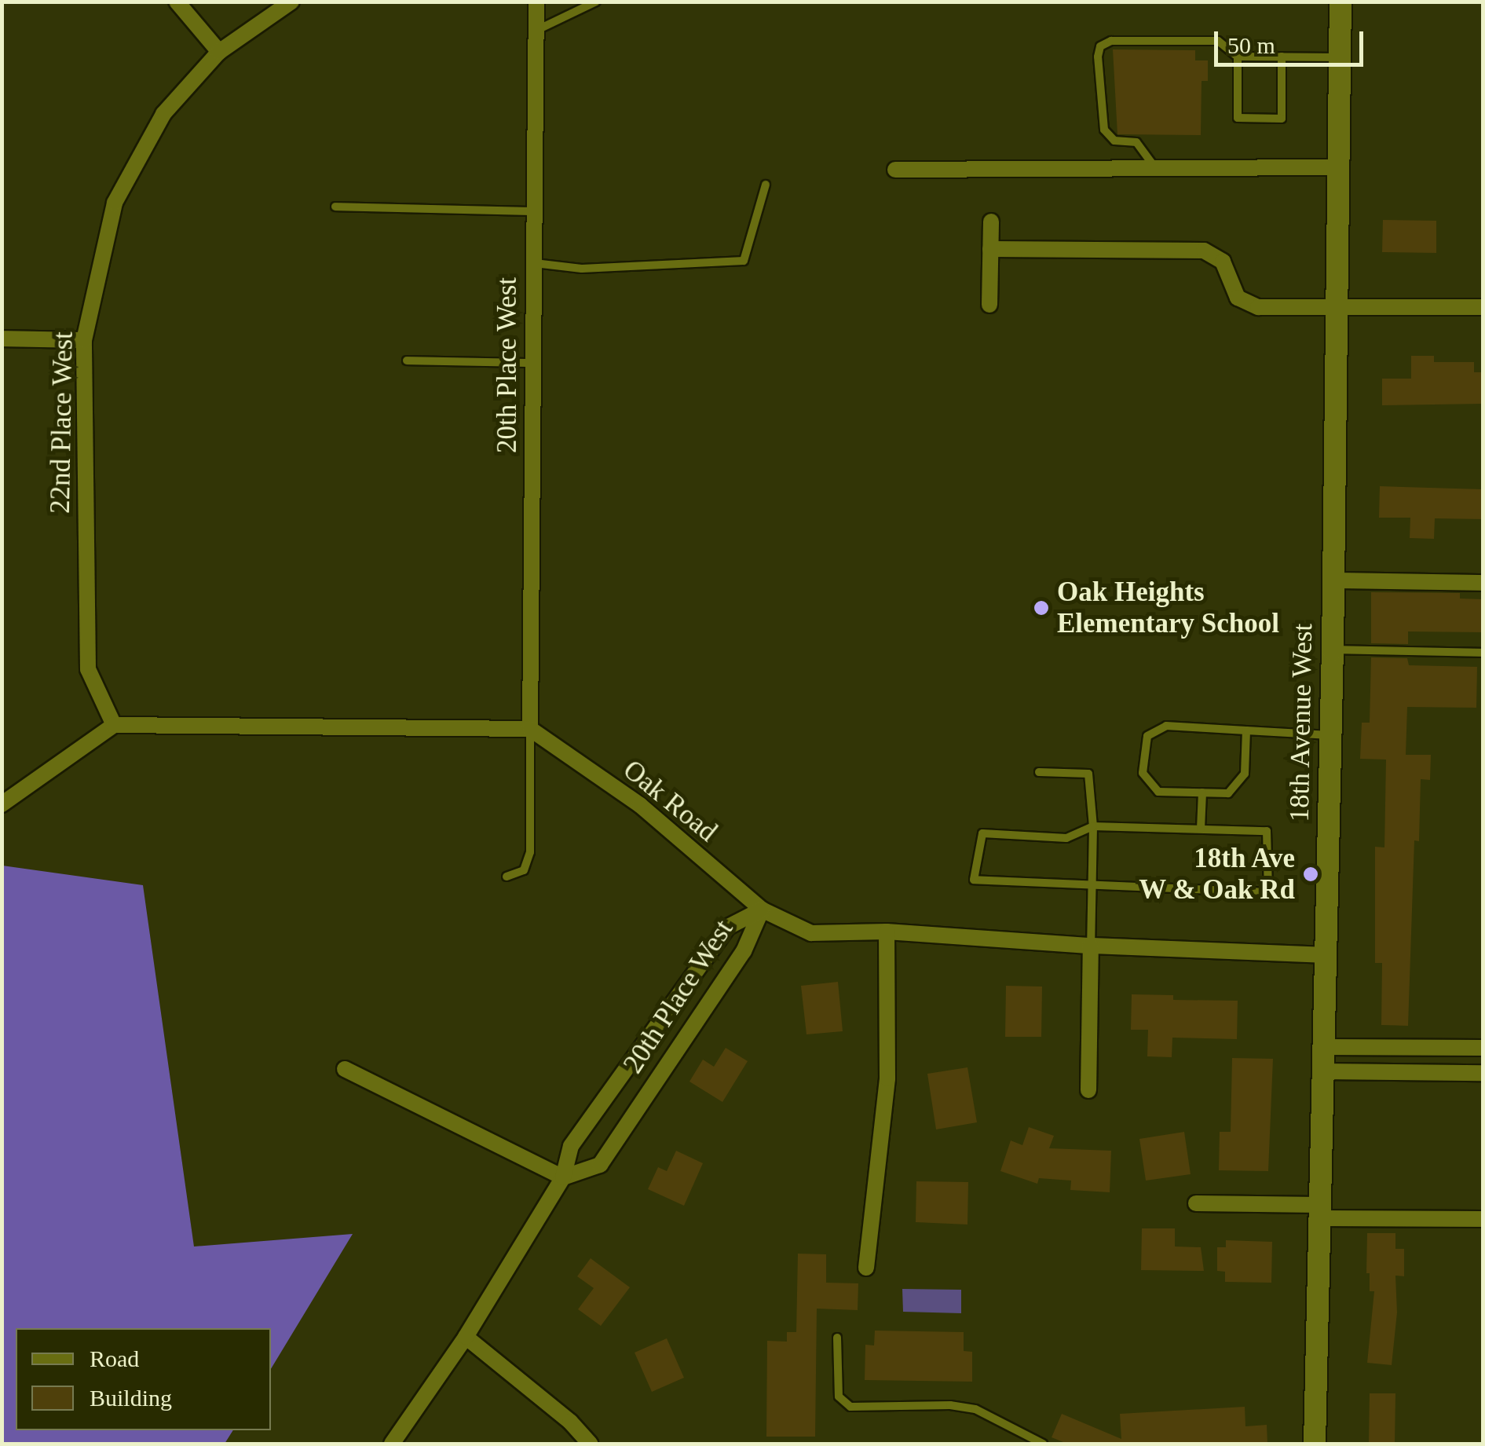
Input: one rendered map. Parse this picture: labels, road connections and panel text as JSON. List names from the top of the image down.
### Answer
{
  "streets": {
    "street": [
      "20th Place West",
      "22nd Place West",
      "18th Avenue West",
      "Oak Road"
    ]
  },
  "crossings": [
    ["20th Place West", "Oak Road"],
    ["18th Avenue West", "Oak Road"]
  ],
  "places": ["Oak Heights Elementary School", "18th Ave W & Oak Rd"],
  "legend": ["Road", "Building"],
  "scale_bar": "50 m"
}
